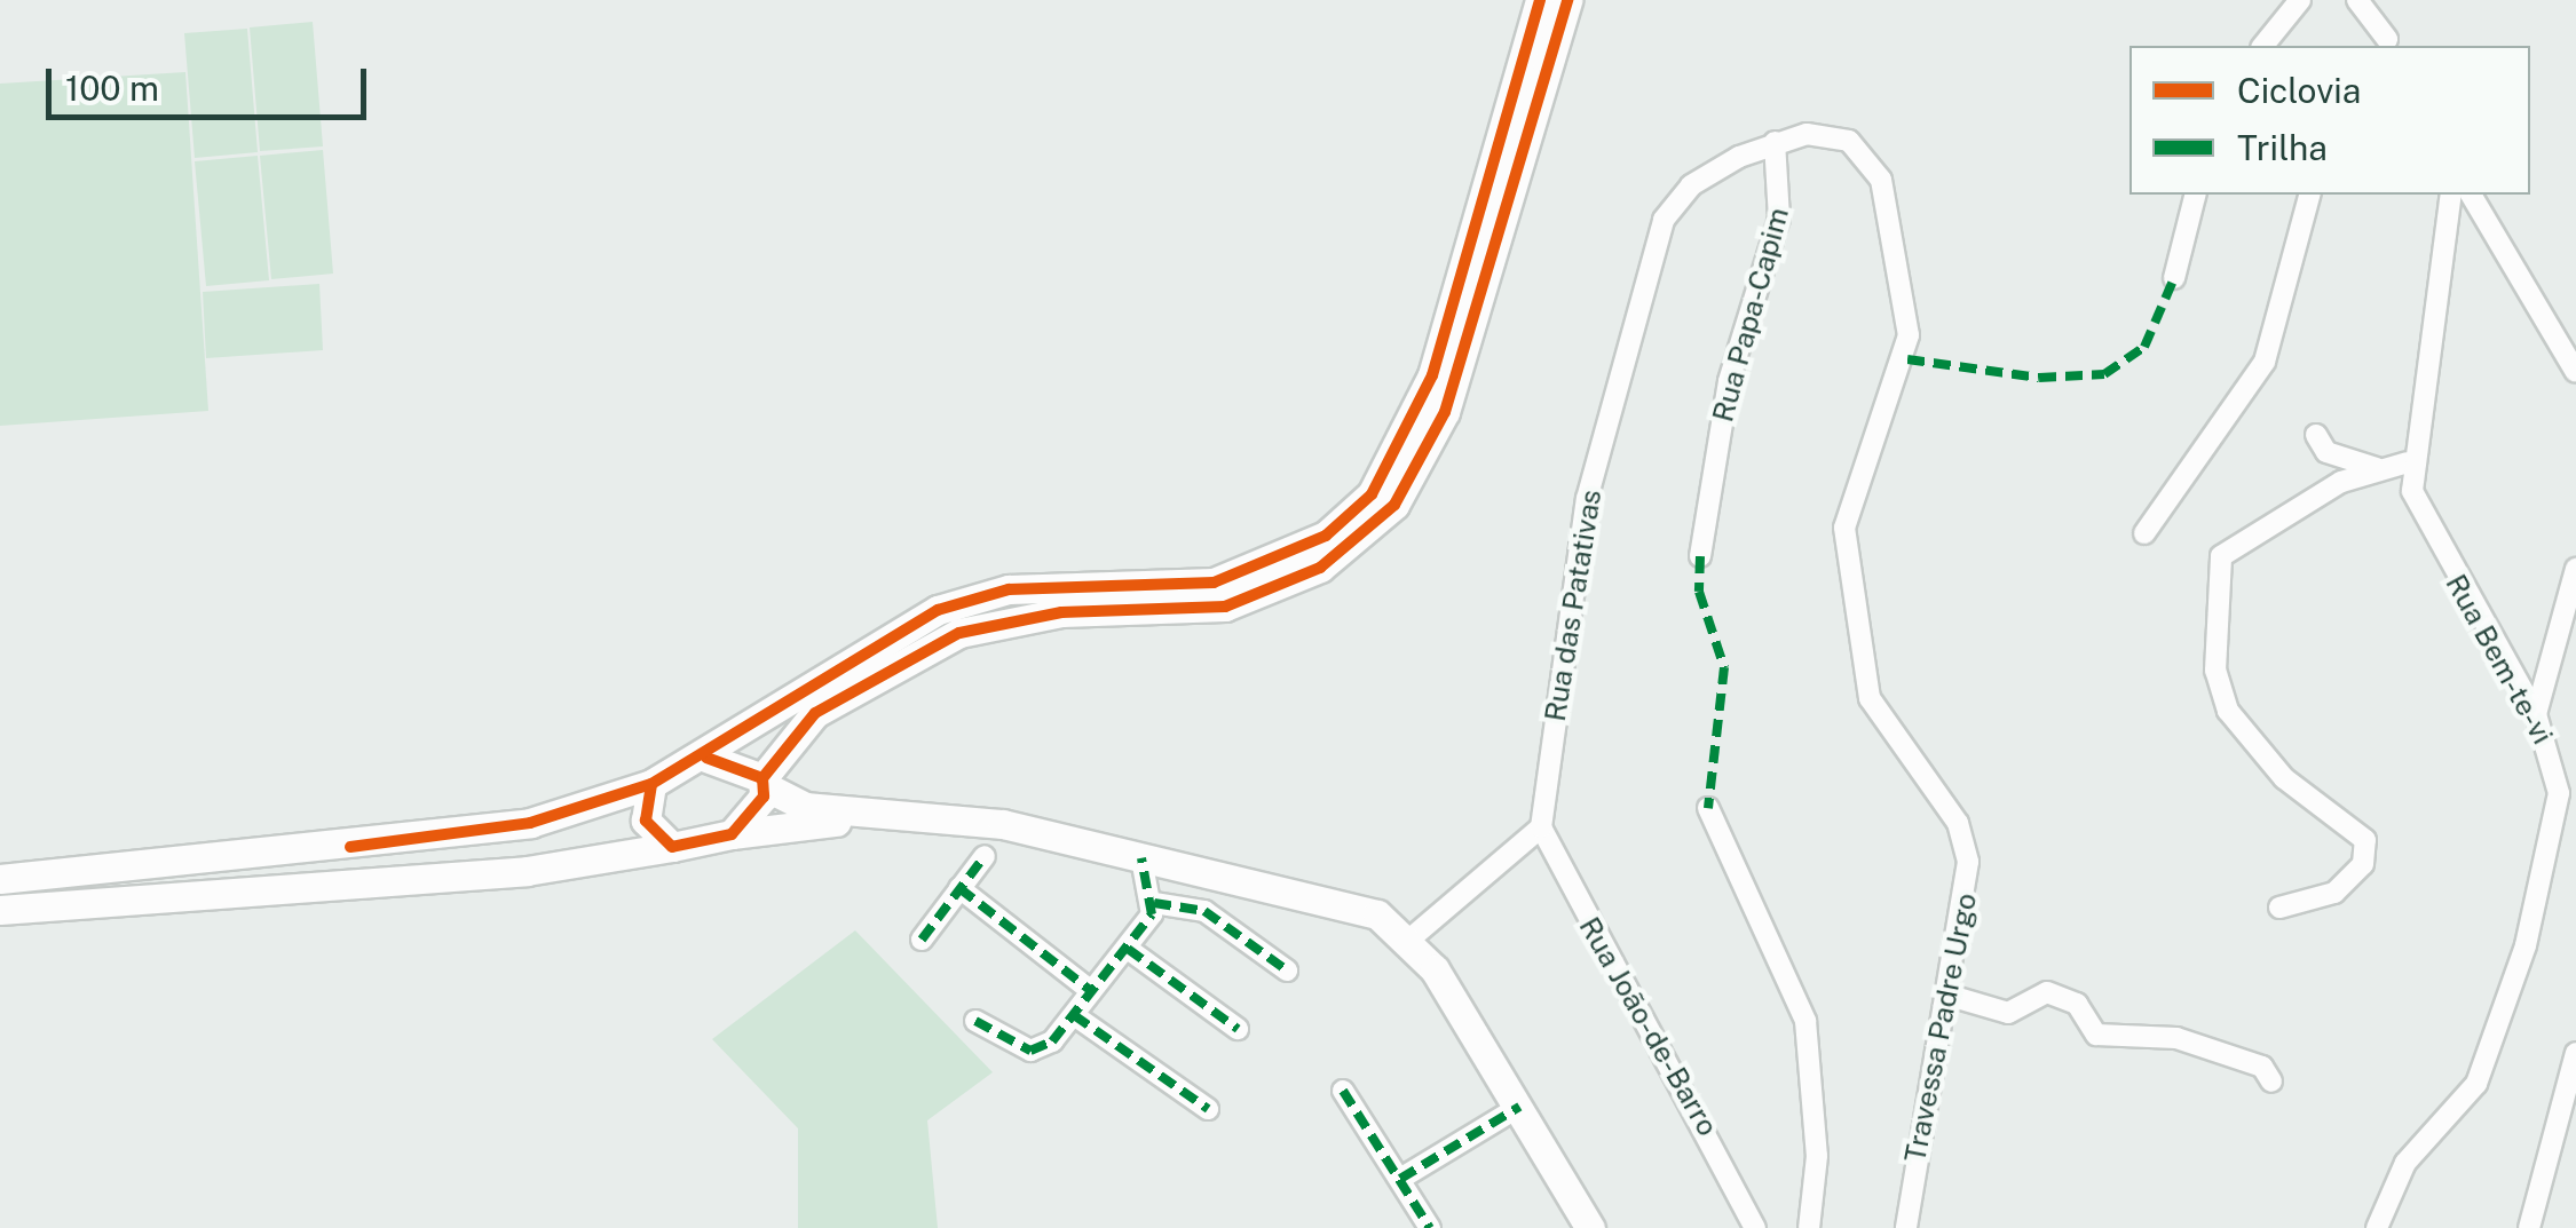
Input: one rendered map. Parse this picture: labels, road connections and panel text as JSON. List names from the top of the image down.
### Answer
{
  "streets": {
    "street": [
      "Rua Papa-Capim",
      "Rua das Patativas",
      "Rua Bem-te-vi",
      "Rua João-de-Barro",
      "Travessa Padre Urgo"
    ]
  },
  "crossings": [
    ["Rua Papa-Capim", "Travessa Padre Urgo"],
    ["Rua das Patativas", "Rua João-de-Barro"],
    ["Rua das Patativas", "Travessa Padre Urgo"]
  ],
  "legend": ["Ciclovia", "Trilha"],
  "scale_bar": "100 m"
}
